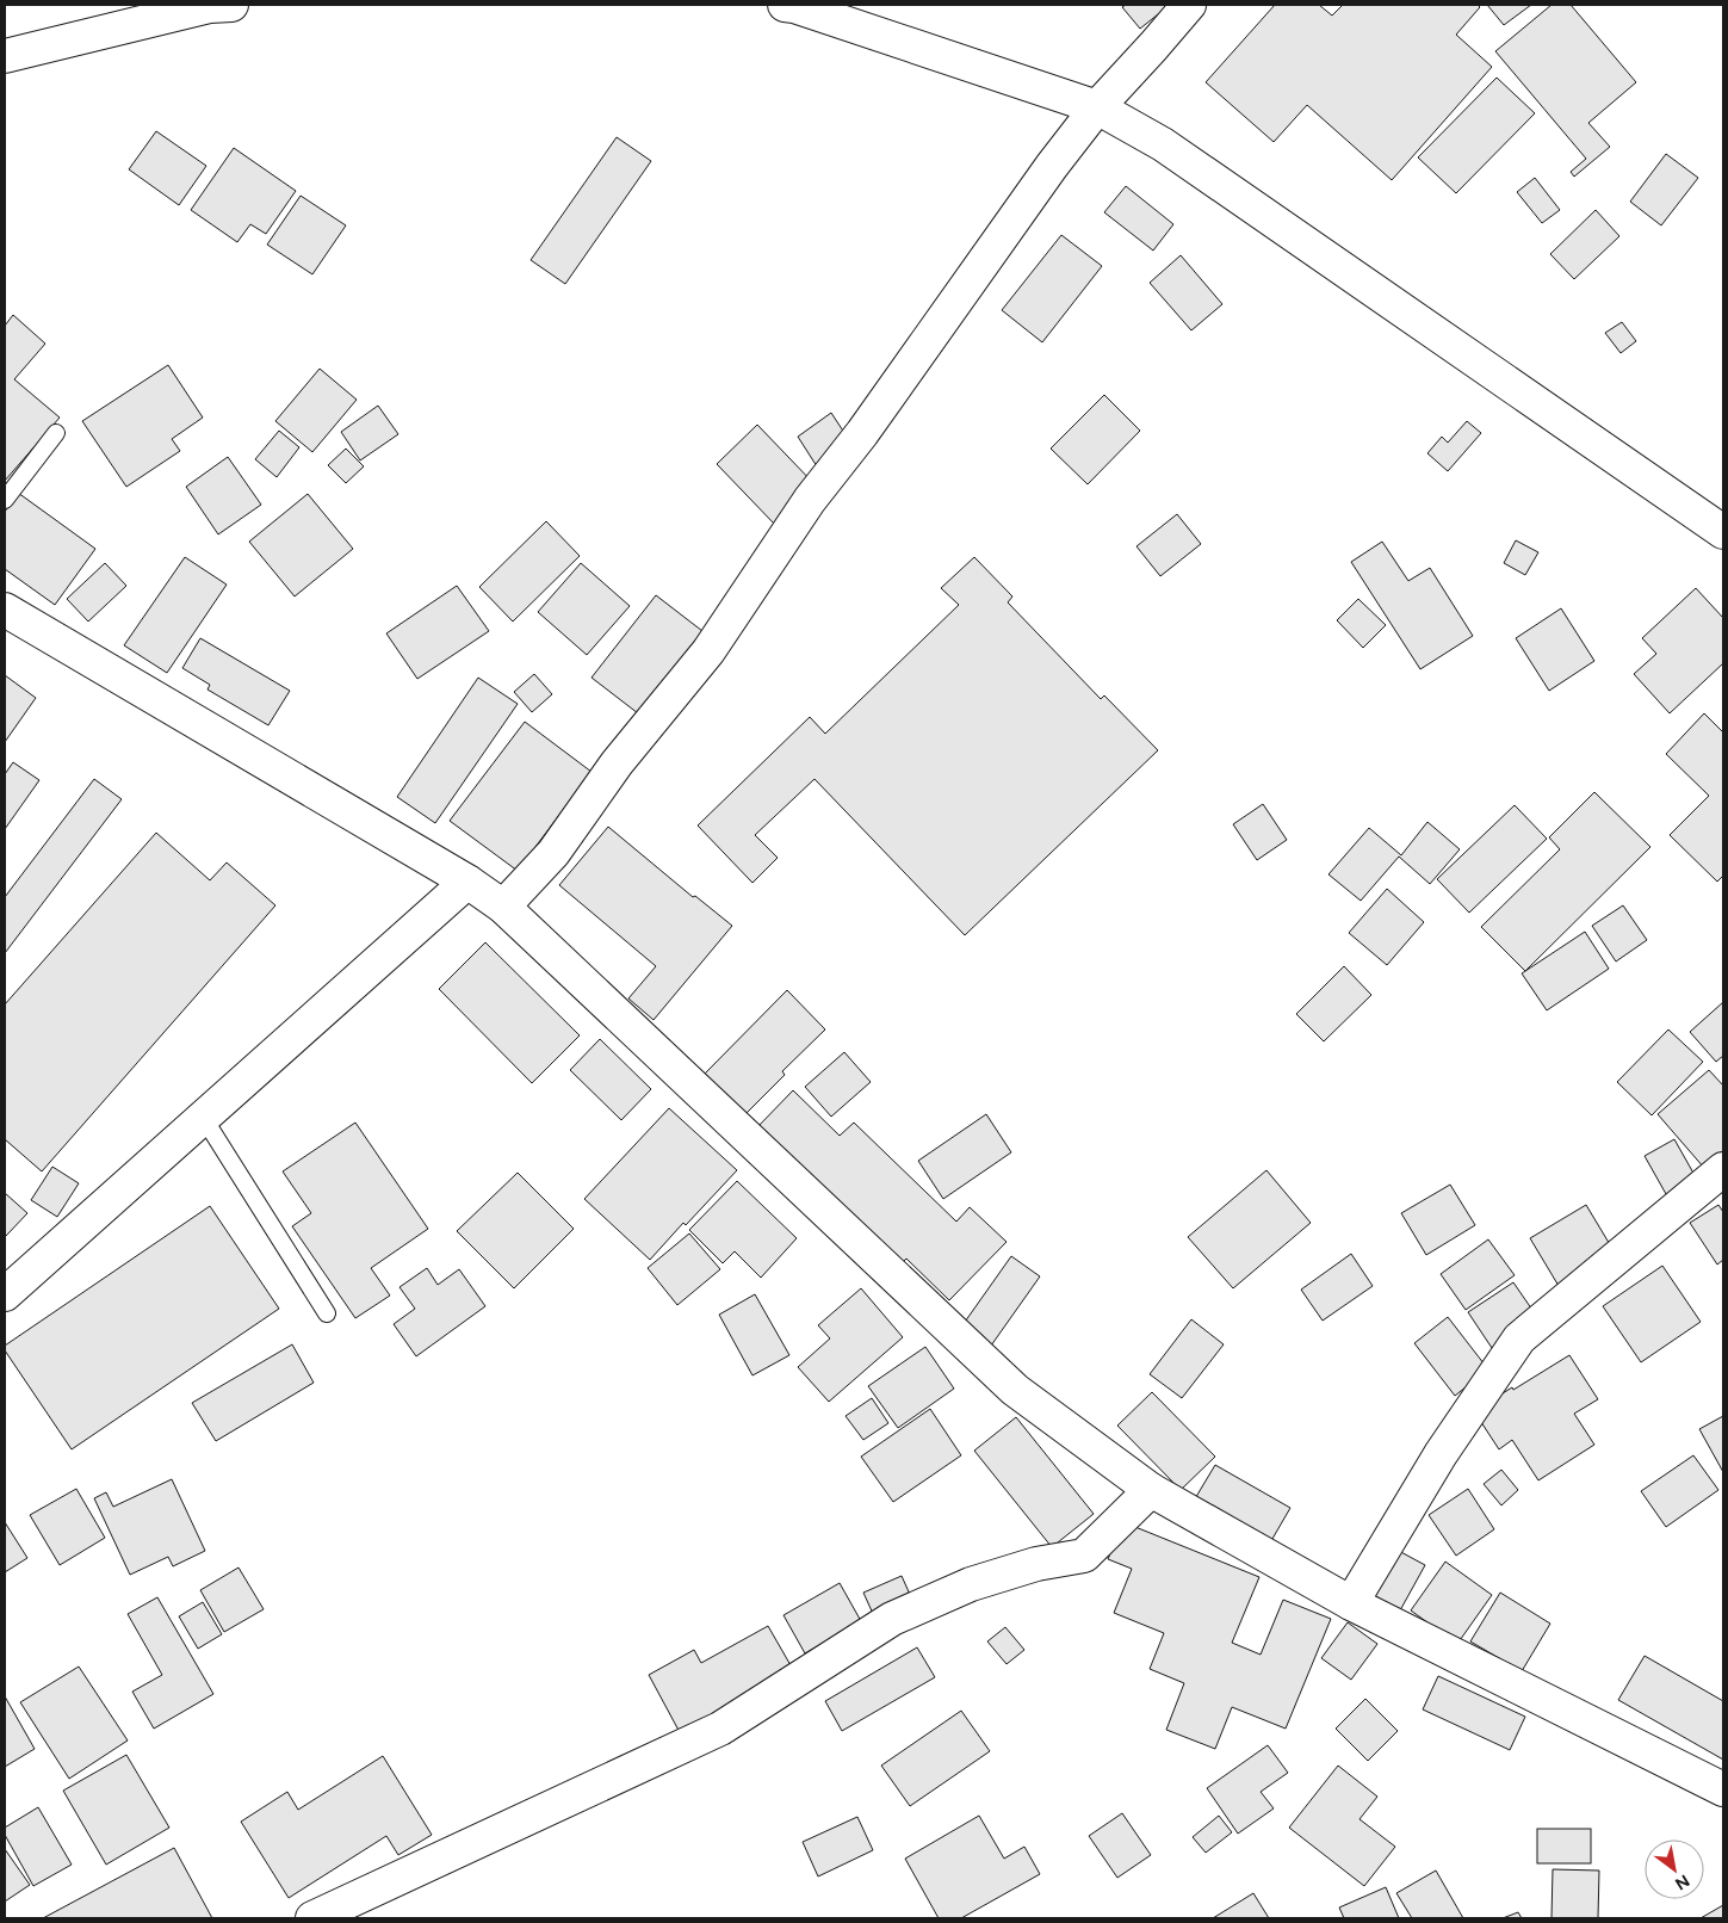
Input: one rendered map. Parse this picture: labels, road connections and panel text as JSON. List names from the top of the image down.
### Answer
{
  "north": "bottom right"
}
